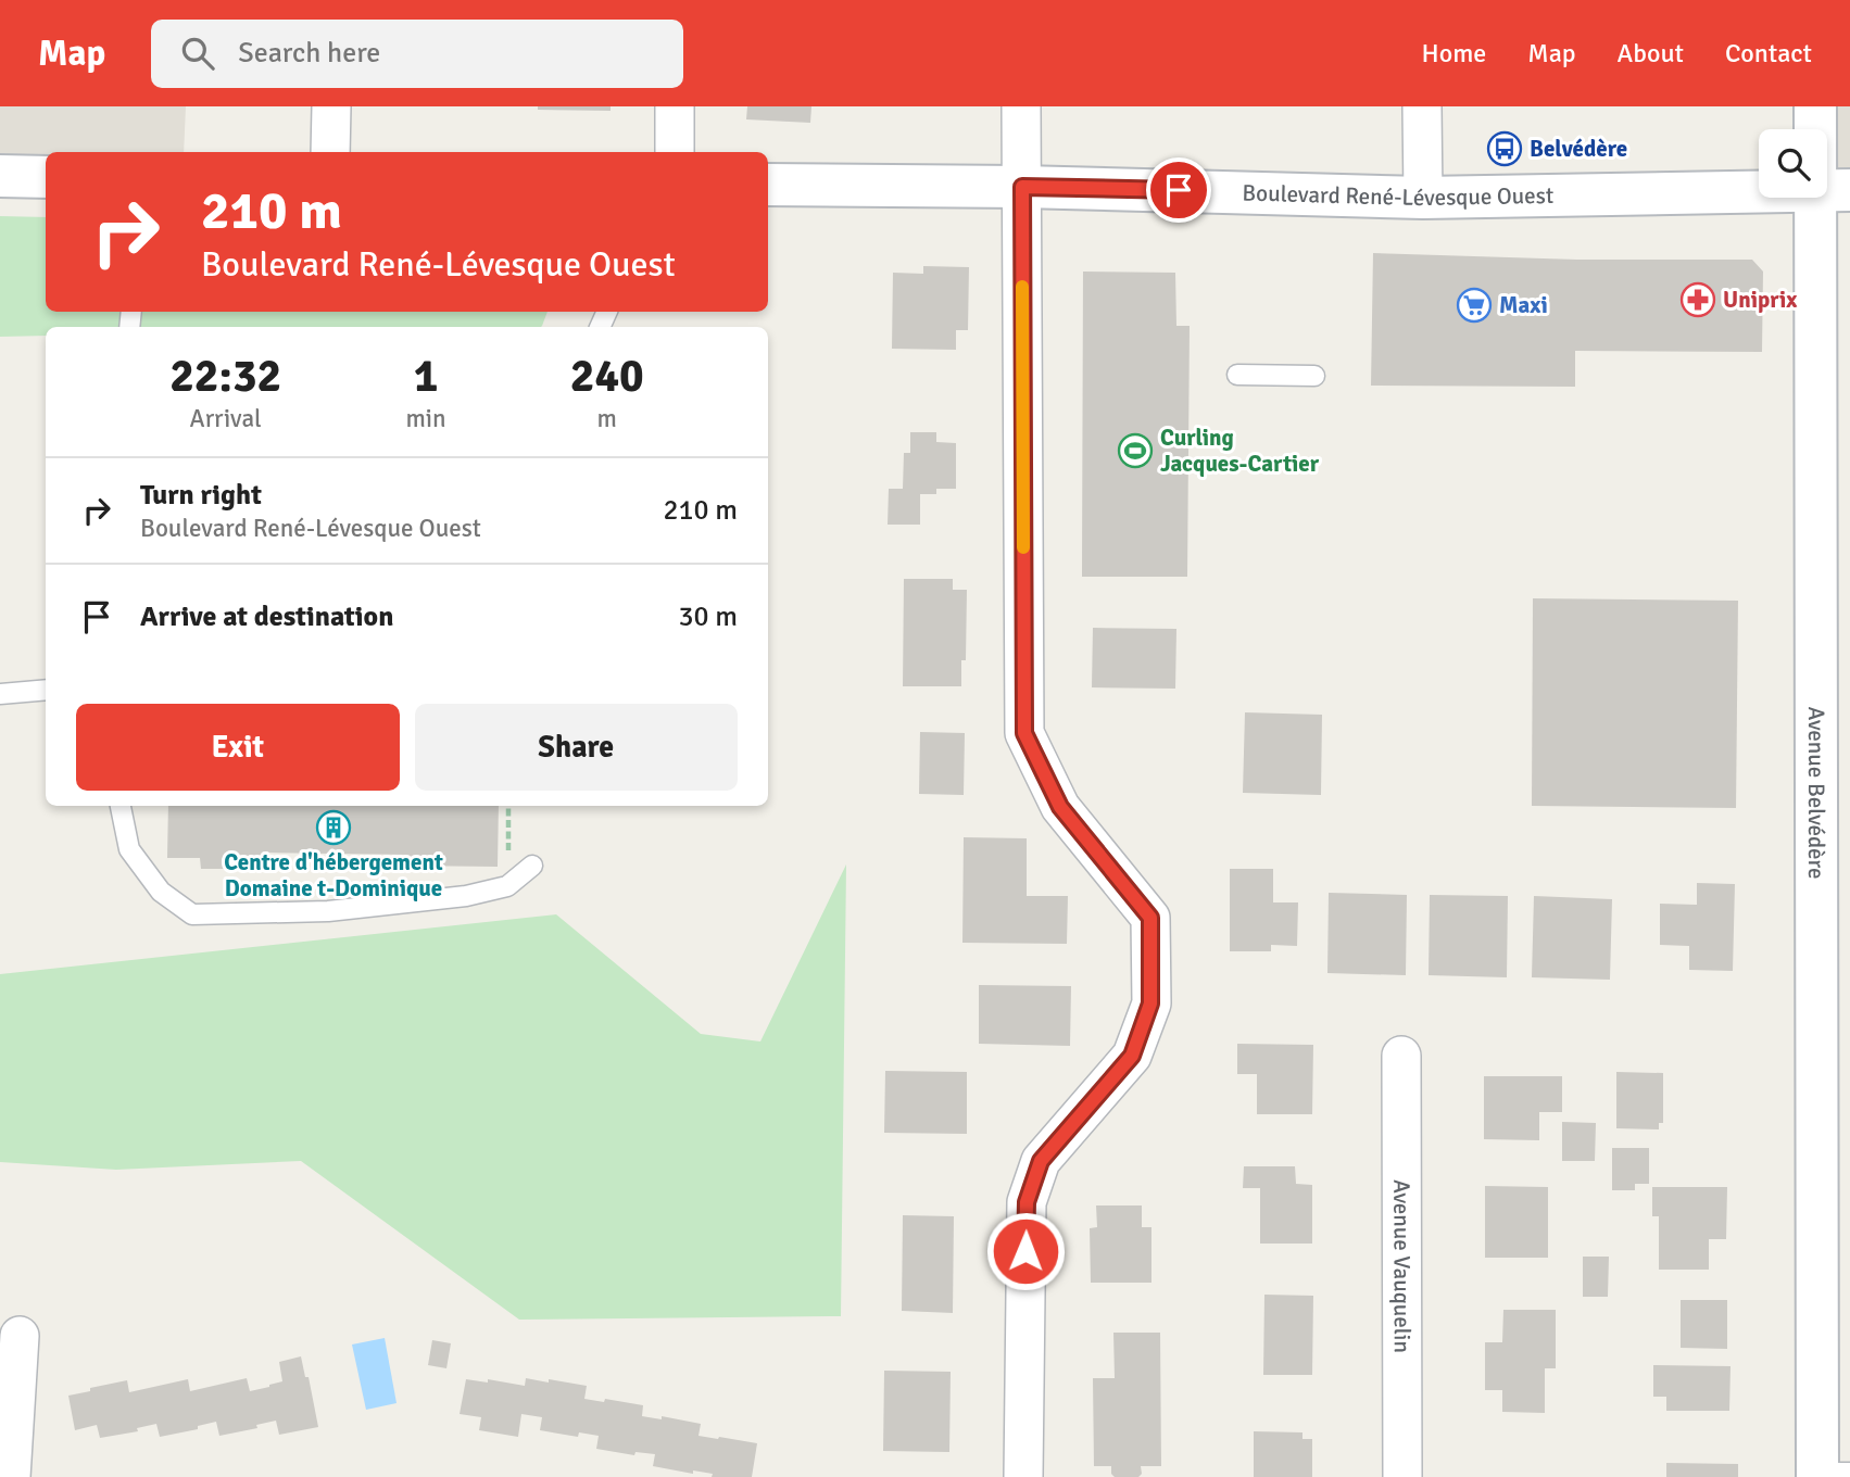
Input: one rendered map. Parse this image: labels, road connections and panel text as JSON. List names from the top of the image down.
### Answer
{
  "streets": {
    "street": ["Boulevard René-Lévesque Ouest", "Avenue Belvédère", "Avenue Vauquelin"]
  },
  "crossings": [
    ["Boulevard René-Lévesque Ouest", "Avenue Belvédère"]
  ],
  "places": {
    "bus stop": ["Belvédère"],
    "pharmacy": ["Uniprix"],
    "supermarket": ["Maxi"],
    "sports": ["Curling Jacques-Cartier"],
    "building": ["Centre d'hébergement Domaine t-Dominique"]
  },
  "page": {
    "header": "Map",
    "search": "Search here",
    "nav": [
      "Home",
      "Map",
      "About",
      "Contact"
    ],
    "turn": ["210 m", "Boulevard René-Lévesque Ouest"],
    "eta": [
      "22:32",
      "Arrival",
      "1",
      "min",
      "240",
      "m"
    ],
    "list": [
      {
        "name": "Turn right",
        "note": "Boulevard René-Lévesque Ouest",
        "value": "210 m"
      },
      {
        "name": "Arrive at destination",
        "value": "30 m"
      }
    ],
    "buttons": ["Exit", "Share"]
  }
}
